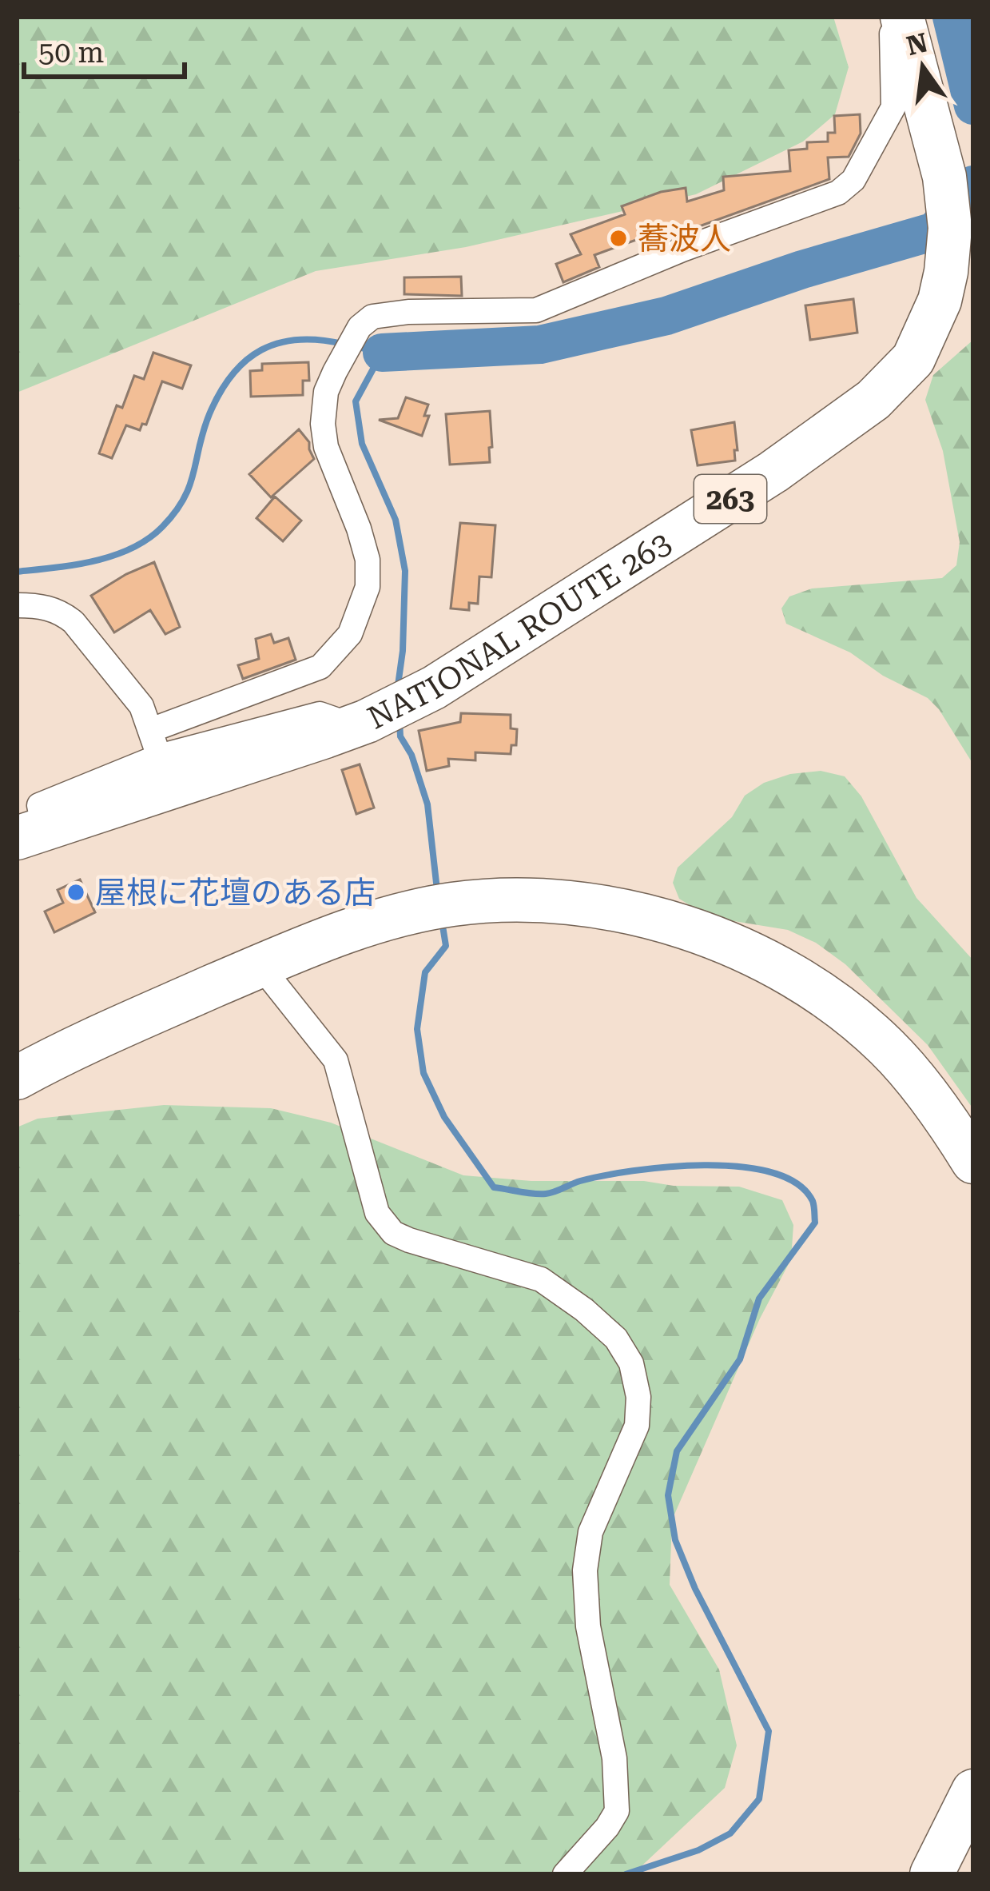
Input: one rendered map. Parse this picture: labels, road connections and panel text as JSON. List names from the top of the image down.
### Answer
{
  "streets": {
    "highway": ["263", "NATIONAL ROUTE 263"]
  },
  "places": ["蕎波人", "屋根に花壇のある店"],
  "scale_bar": "50 m",
  "north": "top"
}
